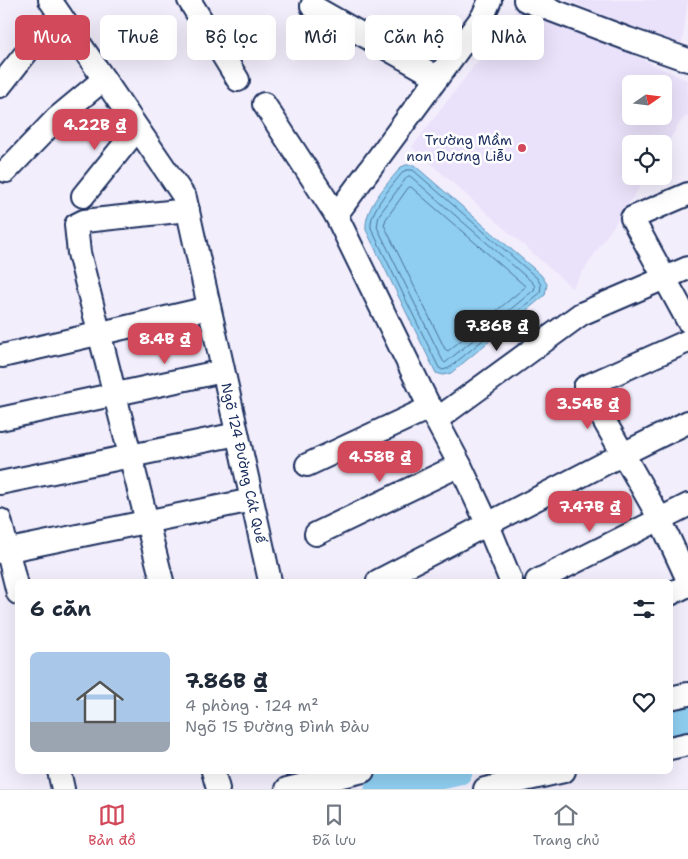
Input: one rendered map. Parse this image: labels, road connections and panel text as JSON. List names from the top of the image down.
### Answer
{
  "streets": {
    "street": ["Ngõ 124 Đường Cát Quế"]
  },
  "places": ["Trường Mầm non Dương Liễu"],
  "north": "right",
  "page": {
    "chip": [
      "Mua",
      "Thuê",
      "Bộ lọc",
      "Mới",
      "Căn hộ",
      "Nhà"
    ],
    "price": [
      "4.22B ₫",
      "7.86B ₫",
      "8.4B ₫",
      "3.54B ₫",
      "4.58B ₫",
      "7.47B ₫"
    ],
    "heading": "6 căn",
    "list": [
      {
        "name": "7.86B ₫",
        "note": "4 phòng · 124 m² · Ngõ 15 Đường Đình Đàu"
      }
    ],
    "tabs": ["Bản đồ", "Đã lưu", "Trang chủ"]
  }
}
